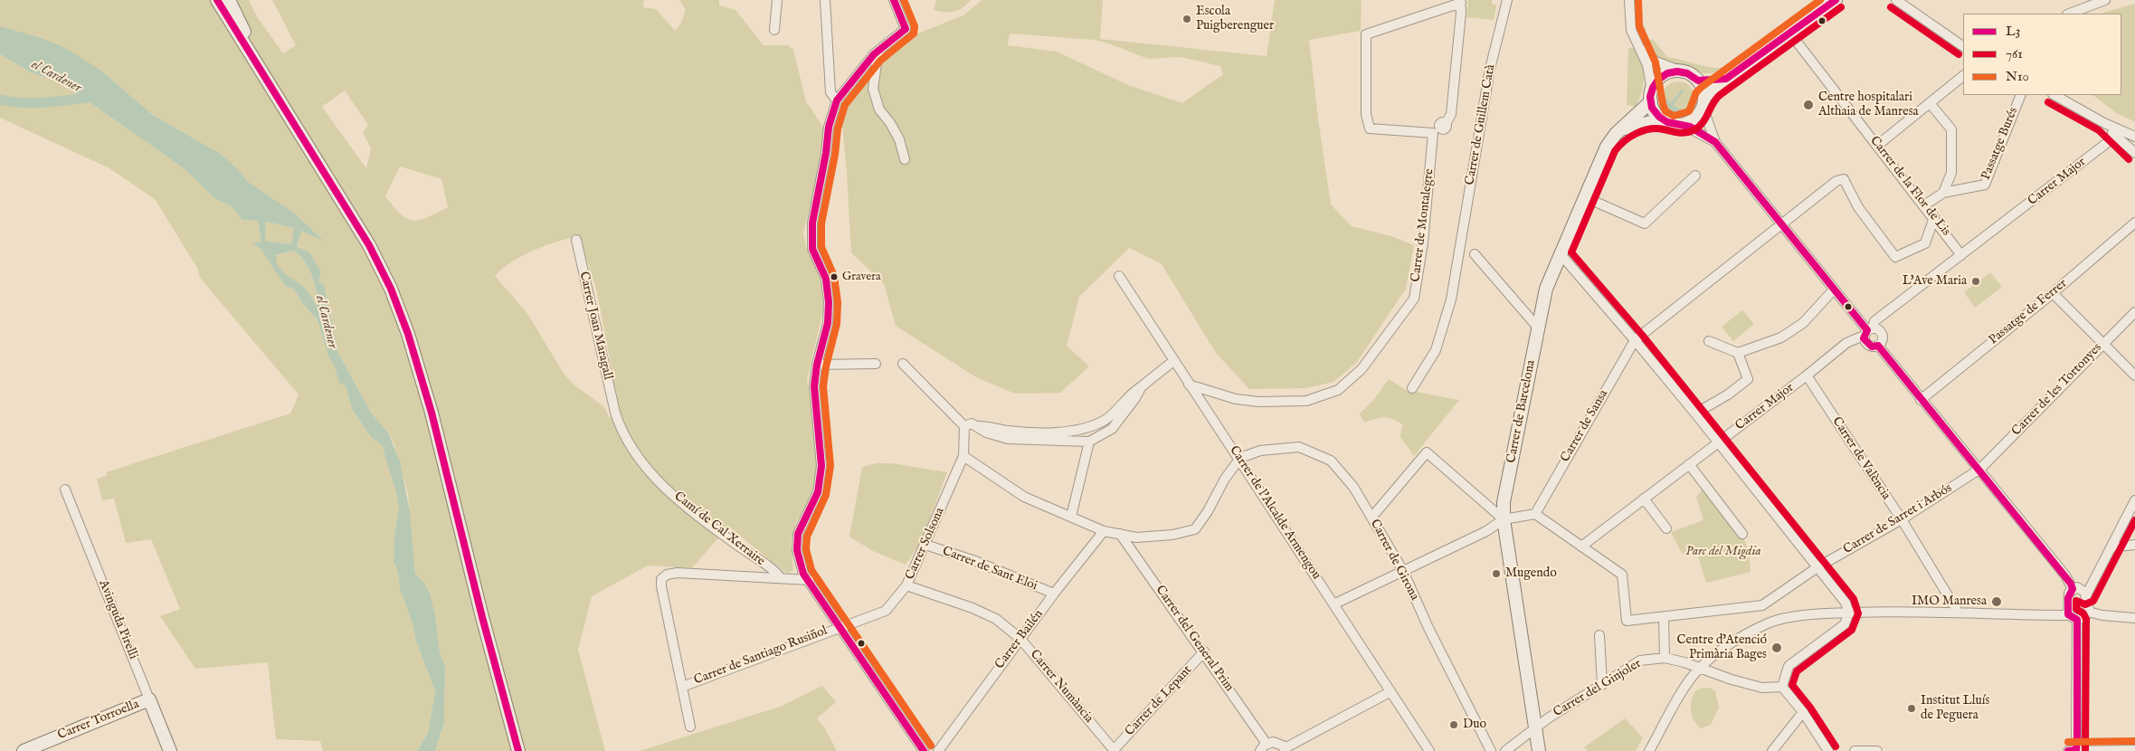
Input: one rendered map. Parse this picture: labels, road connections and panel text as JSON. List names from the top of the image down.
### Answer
{
  "streets": {
    "street": [
      "Carrer de Guillem Catà",
      "Passatge Burés",
      "Carrer Major",
      "Carrer de la Flor de Lis",
      "Carrer de Montalegre",
      "Passatge de Ferrer",
      "Carrer Joan Maragall",
      "Carrer de les Tortonyes",
      "Carrer de Barcelona",
      "Carrer de Sansa",
      "Carrer de València",
      "Carrer de l'Alcalde Armengou",
      "Carrer de Sarret i Arbós",
      "Camí de Cal Xerraire",
      "Carrer Solsona",
      "Carrer de Girona",
      "Carrer de Sant Eloi",
      "Avinguda Pirelli",
      "Carrer del General Prim",
      "Carrer Bailén",
      "Carrer de Santiago Rusiñol",
      "Carrer Numància",
      "Carrer del Ginjoler",
      "Carrer de Lepant",
      "Carrer Torroella"
    ]
  },
  "crossings": [
    ["Passatge Burés", "Carrer de la Flor de Lis"],
    ["Carrer Major", "Carrer de la Flor de Lis"],
    ["Carrer Major", "Carrer de València"],
    ["Carrer Major", "Carrer de Sarret i Arbós"],
    ["Carrer de Montalegre", "Carrer de l'Alcalde Armengou"],
    ["Carrer Joan Maragall", "Camí de Cal Xerraire"],
    ["Carrer de les Tortonyes", "Carrer de Sarret i Arbós"],
    ["Carrer de Barcelona", "Carrer del Ginjoler"],
    ["Carrer de València", "Carrer de Sarret i Arbós"],
    ["Carrer de l'Alcalde Armengou", "Carrer de Girona"],
    ["Carrer Solsona", "Carrer de Sant Eloi"],
    ["Carrer Solsona", "Carrer de Santiago Rusiñol"],
    ["Carrer Solsona", "Carrer Numància"],
    ["Carrer de Sant Eloi", "Carrer Bailén"],
    ["Avinguda Pirelli", "Carrer Torroella"],
    ["Carrer del General Prim", "Carrer de Lepant"],
    ["Carrer Bailén", "Carrer Numància"],
    ["Carrer Numància", "Carrer de Lepant"]
  ],
  "water": ["el Cardener"],
  "parks": ["Parc del Migdia"],
  "places": [
    "Escola Puigberenguer",
    "Centre hospitalari Althaia de Manresa",
    "Gravera",
    "L'Ave Maria",
    "Mugendo",
    "IMO Manresa",
    "Centre d'Atenció Primària Bages",
    "Institut Lluís de Peguera",
    "Duo"
  ],
  "lines": ["transit line L3", "transit line N10", "transit line 761"],
  "legend": ["L3", "761", "N10"]
}
